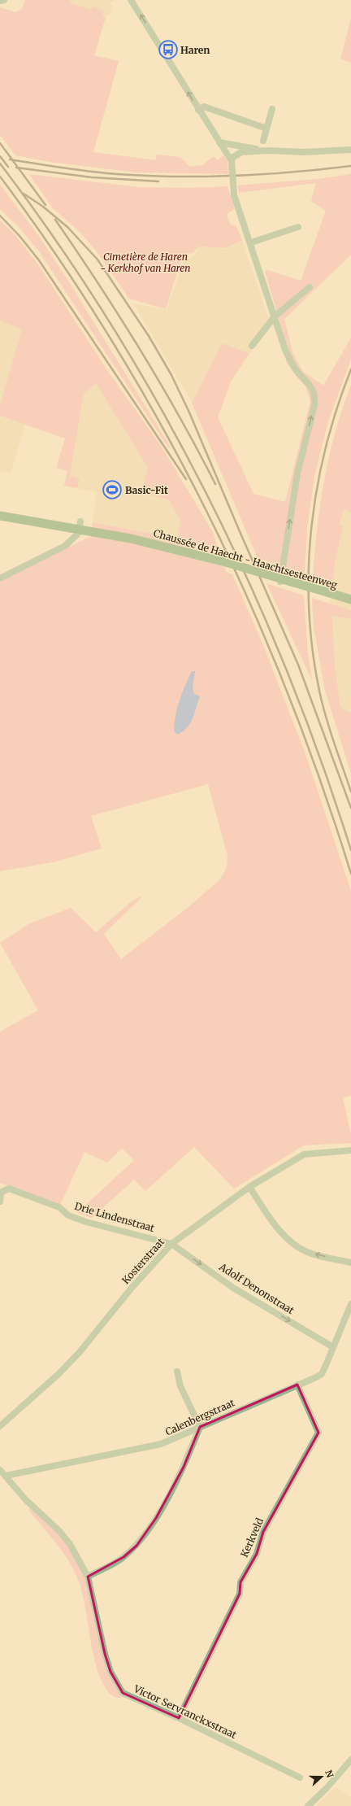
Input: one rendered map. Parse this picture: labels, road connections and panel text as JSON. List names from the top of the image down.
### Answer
{
  "streets": {
    "main road": ["Chaussée de Haecht - Haachtsesteenweg"],
    "street": [
      "Drie Lindenstraat",
      "Kosterstraat",
      "Adolf Denonstraat",
      "Calenbergstraat",
      "Kerkveld",
      "Victor Servranckxstraat"
    ]
  },
  "crossings": [
    ["Drie Lindenstraat", "Kosterstraat"],
    ["Drie Lindenstraat", "Adolf Denonstraat"],
    ["Kosterstraat", "Adolf Denonstraat"],
    ["Adolf Denonstraat", "Calenbergstraat"],
    ["Calenbergstraat", "Kerkveld"],
    ["Calenbergstraat", "Victor Servranckxstraat"],
    ["Kerkveld", "Victor Servranckxstraat"]
  ],
  "one_way": ["Adolf Denonstraat"],
  "parks": ["Cimetière de Haren - Kerkhof van Haren"],
  "places": {
    "bus stop": ["Haren"],
    "sports": ["Basic-Fit"]
  },
  "north": "right"
}
